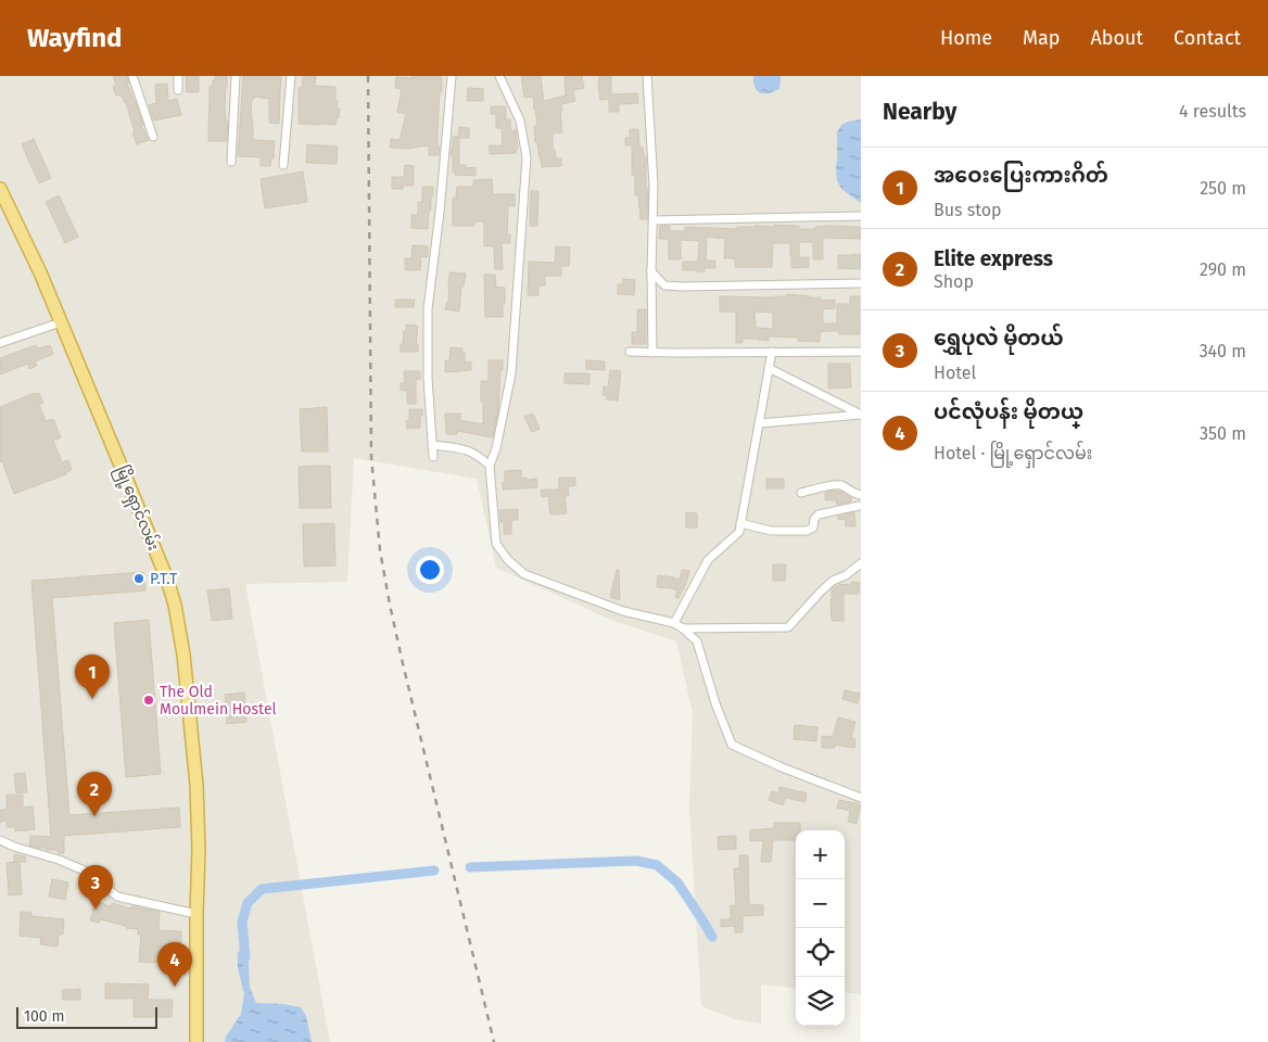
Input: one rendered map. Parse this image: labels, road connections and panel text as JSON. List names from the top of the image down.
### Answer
{
  "streets": {
    "highway": ["မြို့ရှောင်လမ်း"]
  },
  "places": ["P.T.T", "The Old Moulmein Hostel"],
  "scale_bar": "100 m",
  "page": {
    "header": "Wayfind",
    "nav": [
      "Home",
      "Map",
      "About",
      "Contact"
    ],
    "heading": ["Nearby", "4 results"],
    "list": [
      {
        "mark": "1",
        "name": "အဝေးပြေးကားဂိတ်",
        "note": "Bus stop",
        "value": "250 m"
      },
      {
        "mark": "2",
        "name": "Elite express",
        "note": "Shop",
        "value": "290 m"
      },
      {
        "mark": "3",
        "name": "ရွှေပုလဲ မိုတယ်",
        "note": "Hotel",
        "value": "340 m"
      },
      {
        "mark": "4",
        "name": "ပင်လုံပန်း မိုတယ္",
        "note": "Hotel · မြို့ရှောင်လမ်း",
        "value": "350 m"
      }
    ],
    "pins": [
      "1",
      "2",
      "3",
      "4"
    ],
    "map_buttons": ["+", "−"],
    "scale": "100 m"
  }
}
